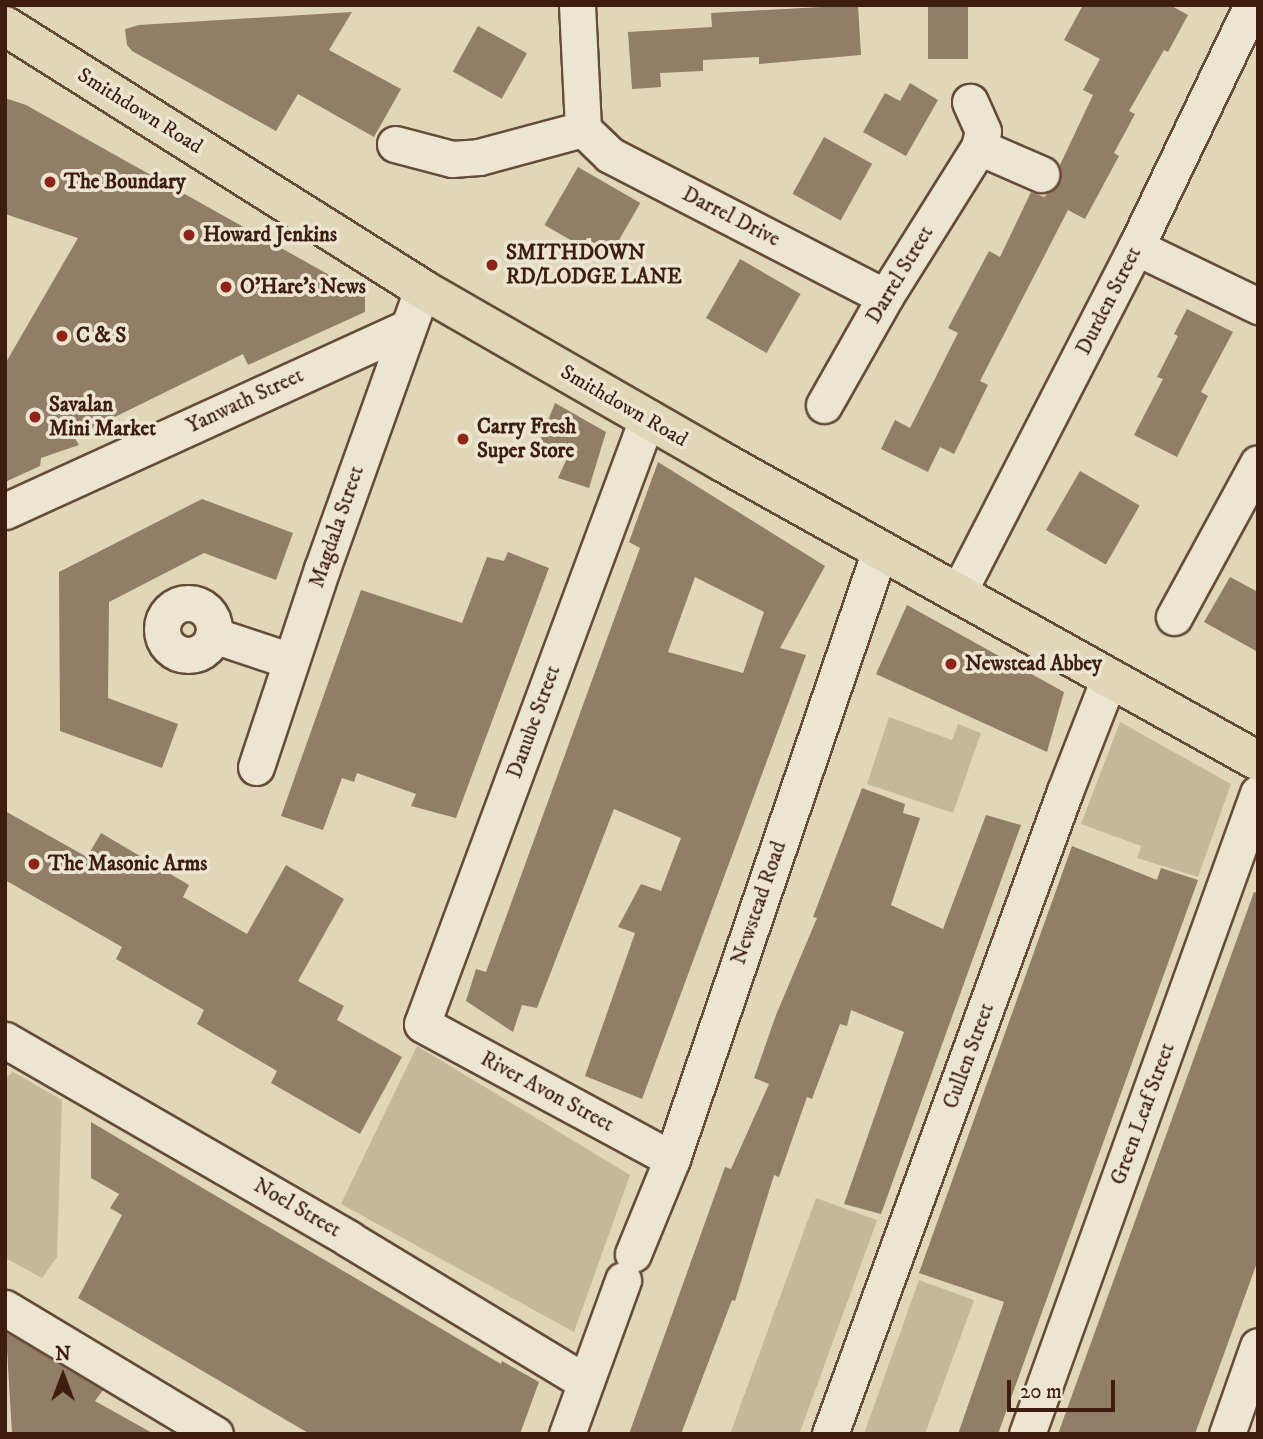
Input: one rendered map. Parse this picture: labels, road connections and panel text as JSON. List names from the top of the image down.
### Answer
{
  "streets": {
    "highway": ["Smithdown Road"],
    "street": [
      "Darrel Drive",
      "Darrel Street",
      "Durden Street",
      "Yanwath Street",
      "Magdala Street",
      "Danube Street",
      "Newstead Road",
      "Cullen Street",
      "River Avon Street",
      "Green Leaf Street",
      "Noel Street"
    ]
  },
  "crossings": [
    ["Smithdown Road", "Durden Street"],
    ["Smithdown Road", "Magdala Street"],
    ["Smithdown Road", "Danube Street"],
    ["Smithdown Road", "Newstead Road"],
    ["Smithdown Road", "Cullen Street"],
    ["Darrel Drive", "Darrel Street"],
    ["Yanwath Street", "Magdala Street"],
    ["Danube Street", "River Avon Street"],
    ["Newstead Road", "River Avon Street"],
    ["Newstead Road", "Noel Street"]
  ],
  "places": [
    "The Boundary",
    "Howard Jenkins",
    "SMITHDOWN RD/LODGE LANE",
    "O'Hare's News",
    "C & S",
    "Savalan Mini Market",
    "Carry Fresh Super Store",
    "Newstead Abbey",
    "The Masonic Arms"
  ],
  "scale_bar": "20 m",
  "north": "top"
}
